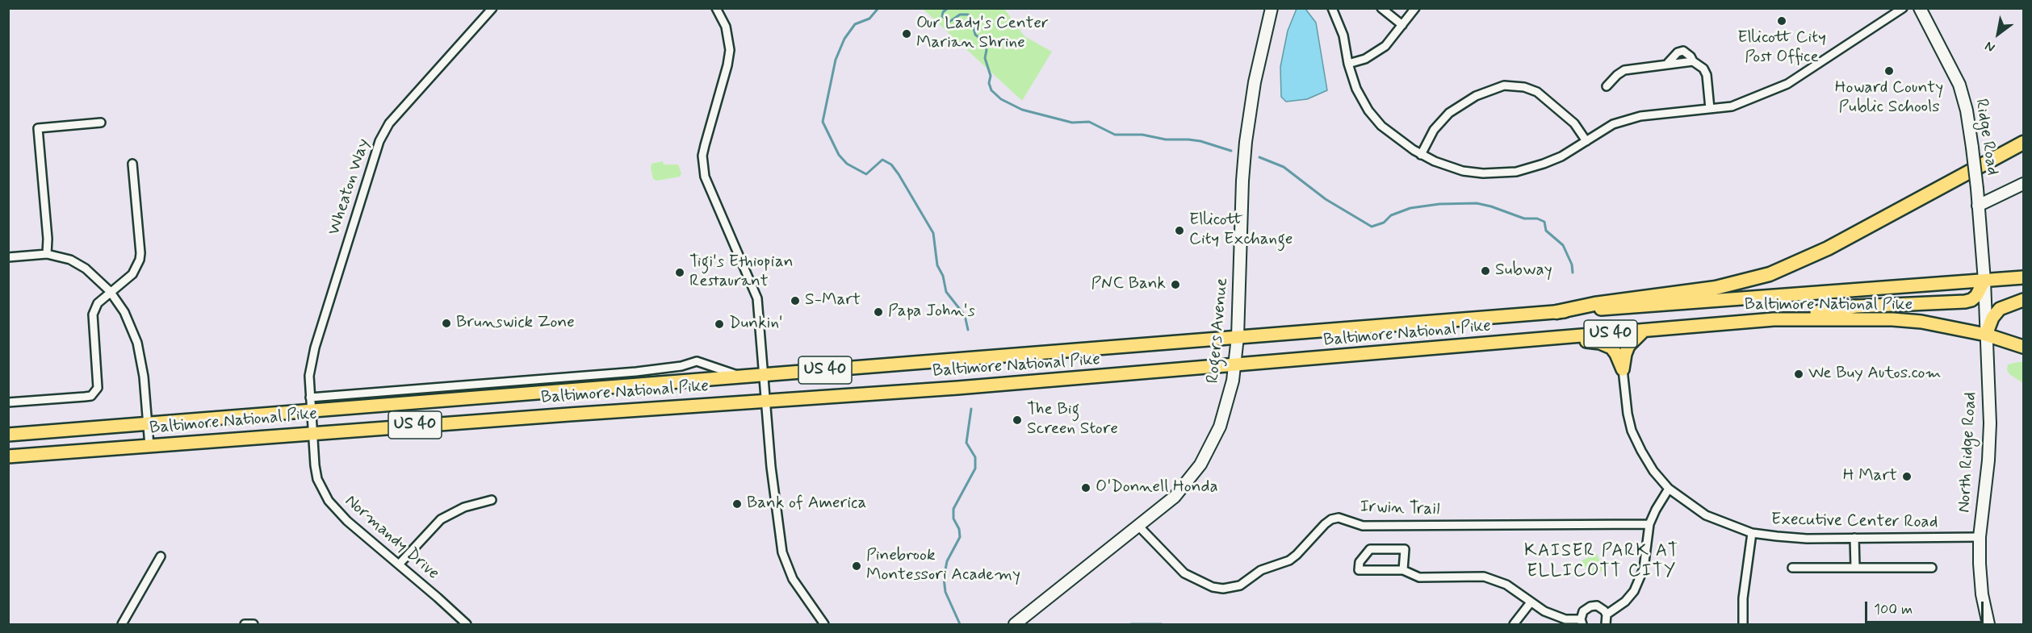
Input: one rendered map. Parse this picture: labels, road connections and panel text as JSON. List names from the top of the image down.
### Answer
{
  "streets": {
    "main road": [
      "Ridge Road",
      "Baltimore National Pike",
      "Rogers Avenue",
      "US 40",
      "North Ridge Road"
    ],
    "street": [
      "Wheaton Way",
      "Irwin Trail",
      "Executive Center Road",
      "Normandy Drive"
    ]
  },
  "crossings": [
    ["Ridge Road", "Baltimore National Pike"],
    ["Ridge Road", "North Ridge Road"],
    ["Wheaton Way", "Baltimore National Pike"],
    ["Wheaton Way", "Normandy Drive"],
    ["Baltimore National Pike", "Rogers Avenue"],
    ["Baltimore National Pike", "North Ridge Road"],
    ["Baltimore National Pike", "Normandy Drive"],
    ["Rogers Avenue", "Irwin Trail"],
    ["North Ridge Road", "Executive Center Road"]
  ],
  "districts": ["KAISER PARK AT ELLICOTT CITY"],
  "places": [
    "Ellicott City Post Office",
    "Our Lady's Center Marian Shrine",
    "Howard County Public Schools",
    "Ellicott City Exchange",
    "Subway",
    "Tigi's Ethiopian Restaurant",
    "PNC Bank",
    "S-Mart",
    "Papa John's",
    "Brunswick Zone",
    "Dunkin'",
    "We Buy Autos.com",
    "The Big Screen Store",
    "H Mart",
    "O'Donnell Honda",
    "Bank of America",
    "Pinebrook Montessori Academy"
  ],
  "scale_bar": "100 m",
  "north": "bottom left"
}
